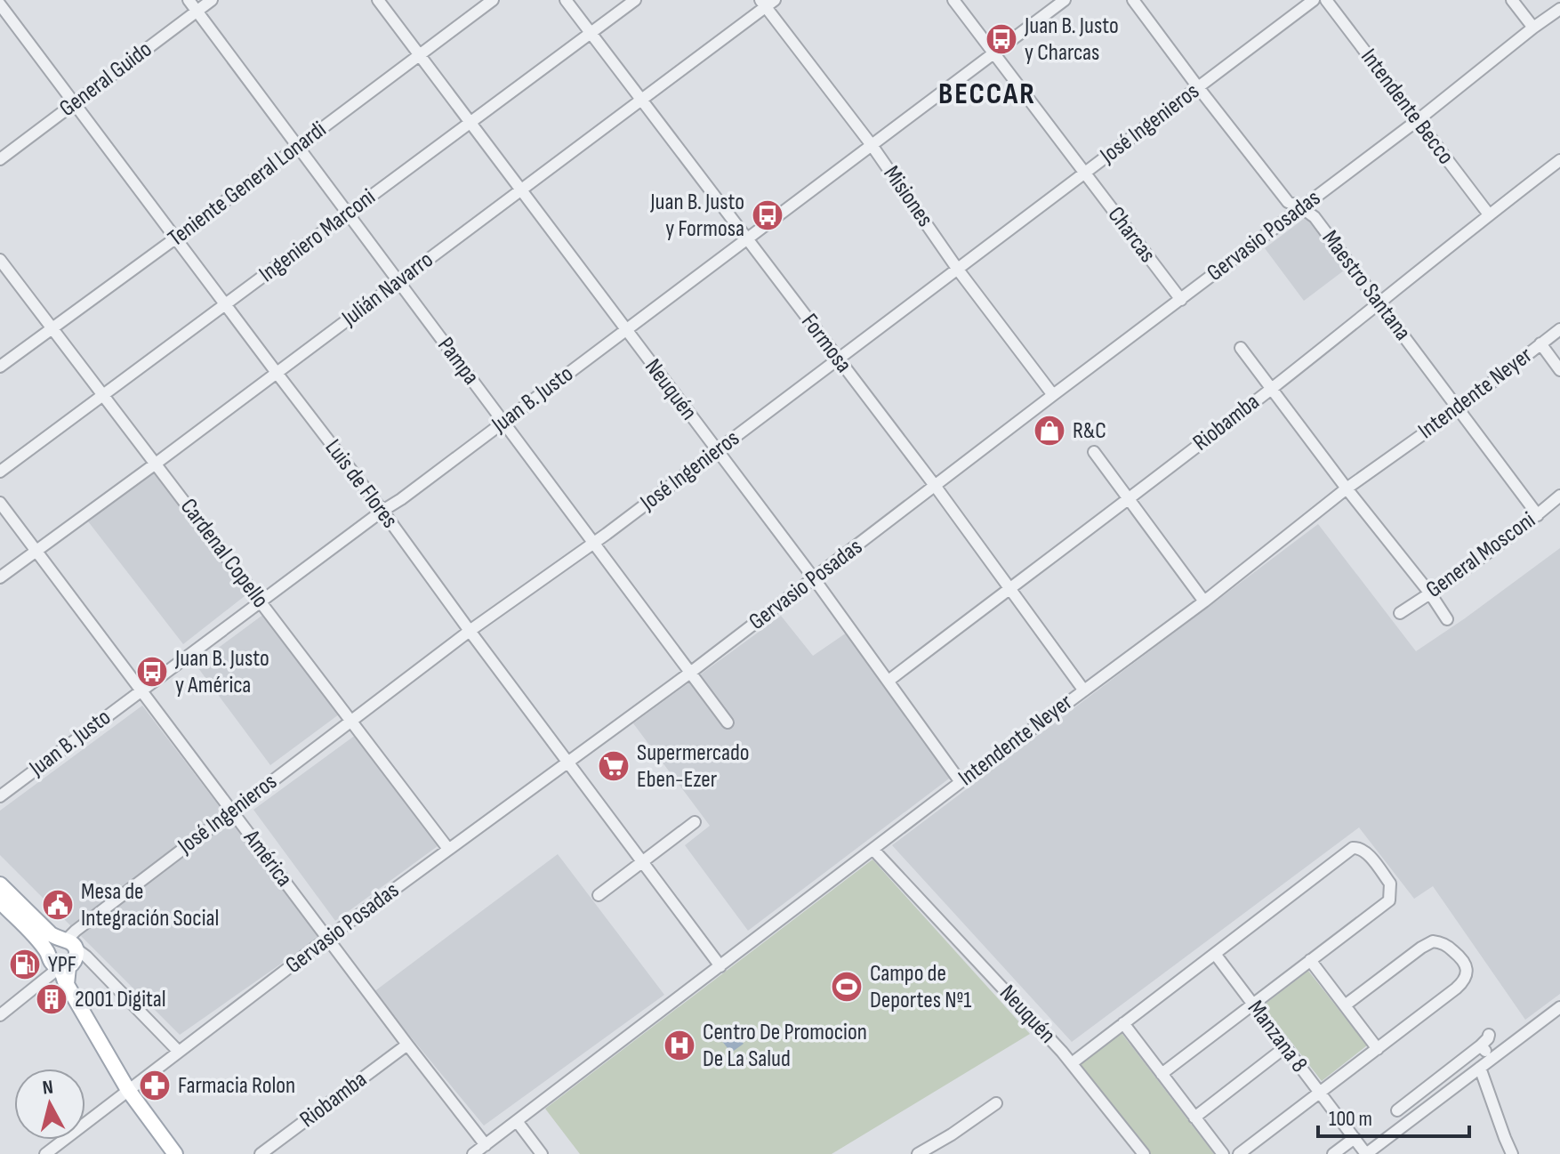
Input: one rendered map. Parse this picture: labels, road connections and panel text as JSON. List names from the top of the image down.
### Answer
{
  "streets": {
    "street": [
      "General Guido",
      "Intendente Becco",
      "José Ingenieros",
      "Teniente General Lonardi",
      "Misiones",
      "Charcas",
      "Ingeniero Marconi",
      "Gervasio Posadas",
      "Maestro Santana",
      "Julián Navarro",
      "Formosa",
      "Pampa",
      "Neuquén",
      "Intendente Neyer",
      "Juan B. Justo",
      "Riobamba",
      "Luis de Flores",
      "Cardenal Copello",
      "General Mosconi",
      "América",
      "Manzana 8"
    ]
  },
  "crossings": [
    ["General Guido", "Pampa"],
    ["General Guido", "Luis de Flores"],
    ["Intendente Becco", "Gervasio Posadas"],
    ["Intendente Becco", "Riobamba"],
    ["José Ingenieros", "Misiones"],
    ["José Ingenieros", "Charcas"],
    ["José Ingenieros", "Maestro Santana"],
    ["José Ingenieros", "Formosa"],
    ["José Ingenieros", "Pampa"],
    ["José Ingenieros", "Neuquén"],
    ["José Ingenieros", "Luis de Flores"],
    ["José Ingenieros", "Cardenal Copello"],
    ["José Ingenieros", "América"],
    ["Teniente General Lonardi", "Pampa"],
    ["Teniente General Lonardi", "Neuquén"],
    ["Teniente General Lonardi", "Luis de Flores"],
    ["Teniente General Lonardi", "Cardenal Copello"],
    ["Misiones", "Gervasio Posadas"],
    ["Misiones", "Julián Navarro"],
    ["Misiones", "Juan B. Justo"],
    ["Charcas", "Gervasio Posadas"],
    ["Charcas", "Juan B. Justo"],
    ["Ingeniero Marconi", "Formosa"],
    ["Ingeniero Marconi", "Pampa"],
    ["Ingeniero Marconi", "Neuquén"],
    ["Ingeniero Marconi", "Luis de Flores"],
    ["Ingeniero Marconi", "Cardenal Copello"],
    ["Gervasio Posadas", "Maestro Santana"],
    ["Gervasio Posadas", "Formosa"],
    ["Gervasio Posadas", "Pampa"],
    ["Gervasio Posadas", "Neuquén"],
    ["Gervasio Posadas", "Luis de Flores"],
    ["Gervasio Posadas", "Cardenal Copello"],
    ["Gervasio Posadas", "América"],
    ["Maestro Santana", "Intendente Neyer"],
    ["Maestro Santana", "Riobamba"],
    ["Maestro Santana", "General Mosconi"],
    ["Julián Navarro", "Formosa"],
    ["Julián Navarro", "Pampa"],
    ["Julián Navarro", "Neuquén"],
    ["Julián Navarro", "Luis de Flores"],
    ["Julián Navarro", "Cardenal Copello"],
    ["Julián Navarro", "América"],
    ["Formosa", "Intendente Neyer"],
    ["Formosa", "Juan B. Justo"],
    ["Formosa", "Riobamba"],
    ["Pampa", "Juan B. Justo"],
    ["Neuquén", "Intendente Neyer"],
    ["Neuquén", "Juan B. Justo"],
    ["Neuquén", "Riobamba"],
    ["Intendente Neyer", "Luis de Flores"],
    ["Intendente Neyer", "América"],
    ["Juan B. Justo", "Luis de Flores"],
    ["Juan B. Justo", "Cardenal Copello"],
    ["Juan B. Justo", "América"],
    ["Riobamba", "América"]
  ],
  "districts": ["BECCAR"],
  "places": {
    "bus stop": ["Juan B. Justo y Charcas", "Juan B. Justo y Formosa", "Juan B. Justo y América"],
    "shop": ["R&C"],
    "supermarket": ["Supermercado Eben-Ezer"],
    "public building": ["Mesa de Integración Social"],
    "fuel station": ["YPF"],
    "sports": ["Campo de Deportes Nº1"],
    "building": ["2001 Digital"],
    "hospital": ["Centro De Promocion De La Salud"],
    "pharmacy": ["Farmacia Rolon"]
  },
  "scale_bar": "100 m",
  "north": "top"
}
